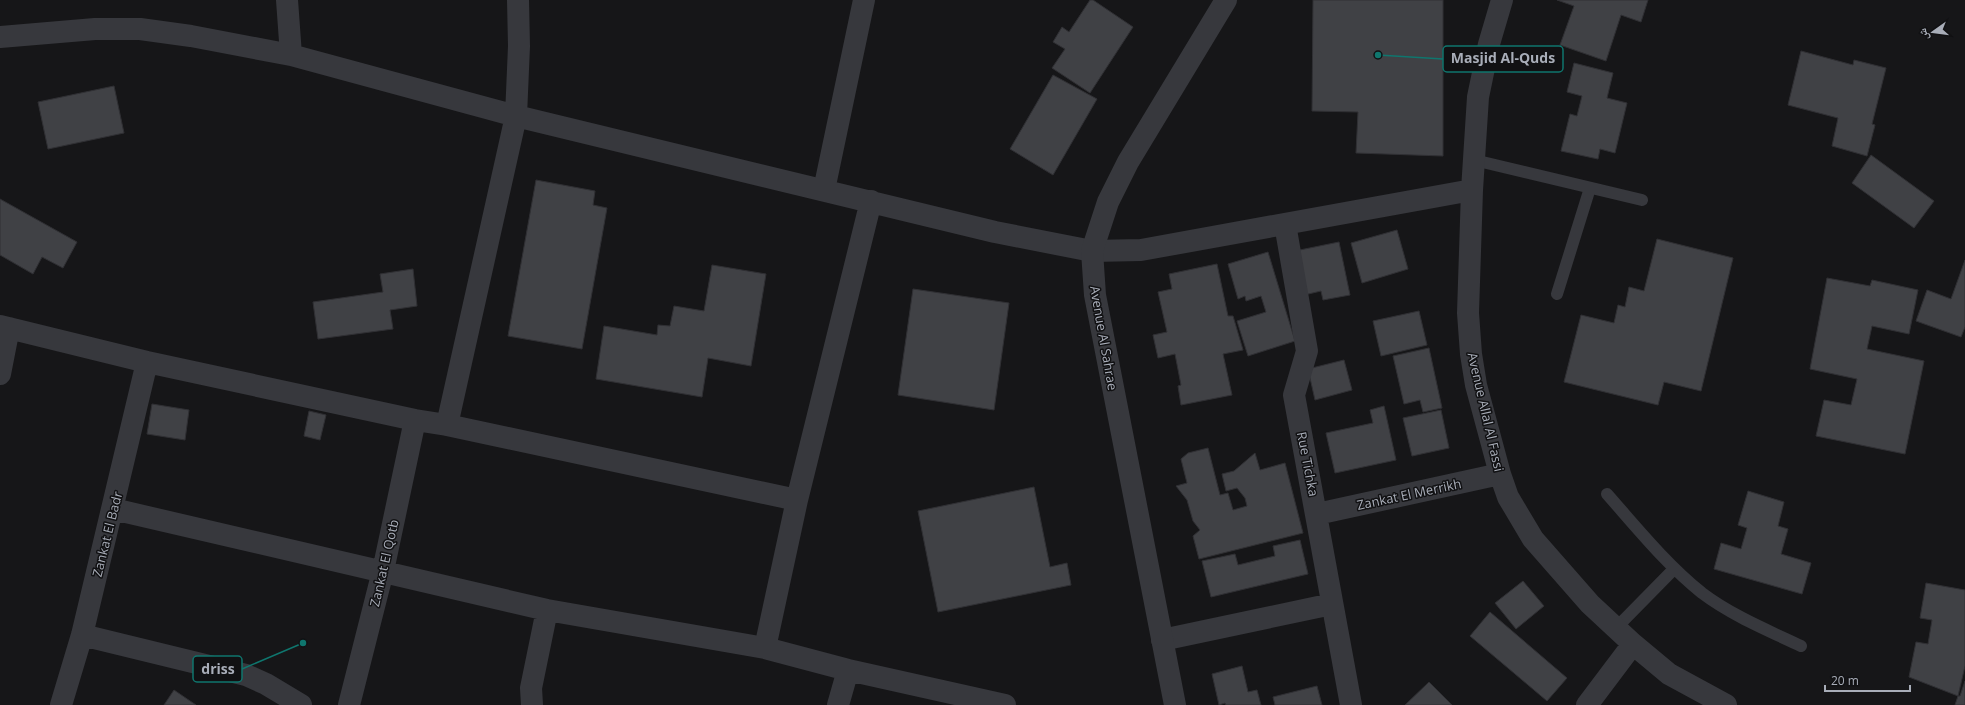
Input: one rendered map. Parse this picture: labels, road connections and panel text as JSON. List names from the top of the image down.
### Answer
{
  "streets": {
    "street": [
      "Avenue Al Sahrae",
      "Avenue Allal Al Fassi",
      "Rue Tichka",
      "Zankat El Merrikh",
      "Zankat El Badr",
      "Zankat El Qotb"
    ]
  },
  "crossings": [
    ["Avenue Allal Al Fassi", "Zankat El Merrikh"],
    ["Rue Tichka", "Zankat El Merrikh"]
  ],
  "places": ["Masjid Al-Quds", "driss"],
  "scale_bar": "20 m",
  "north": "left"
}
